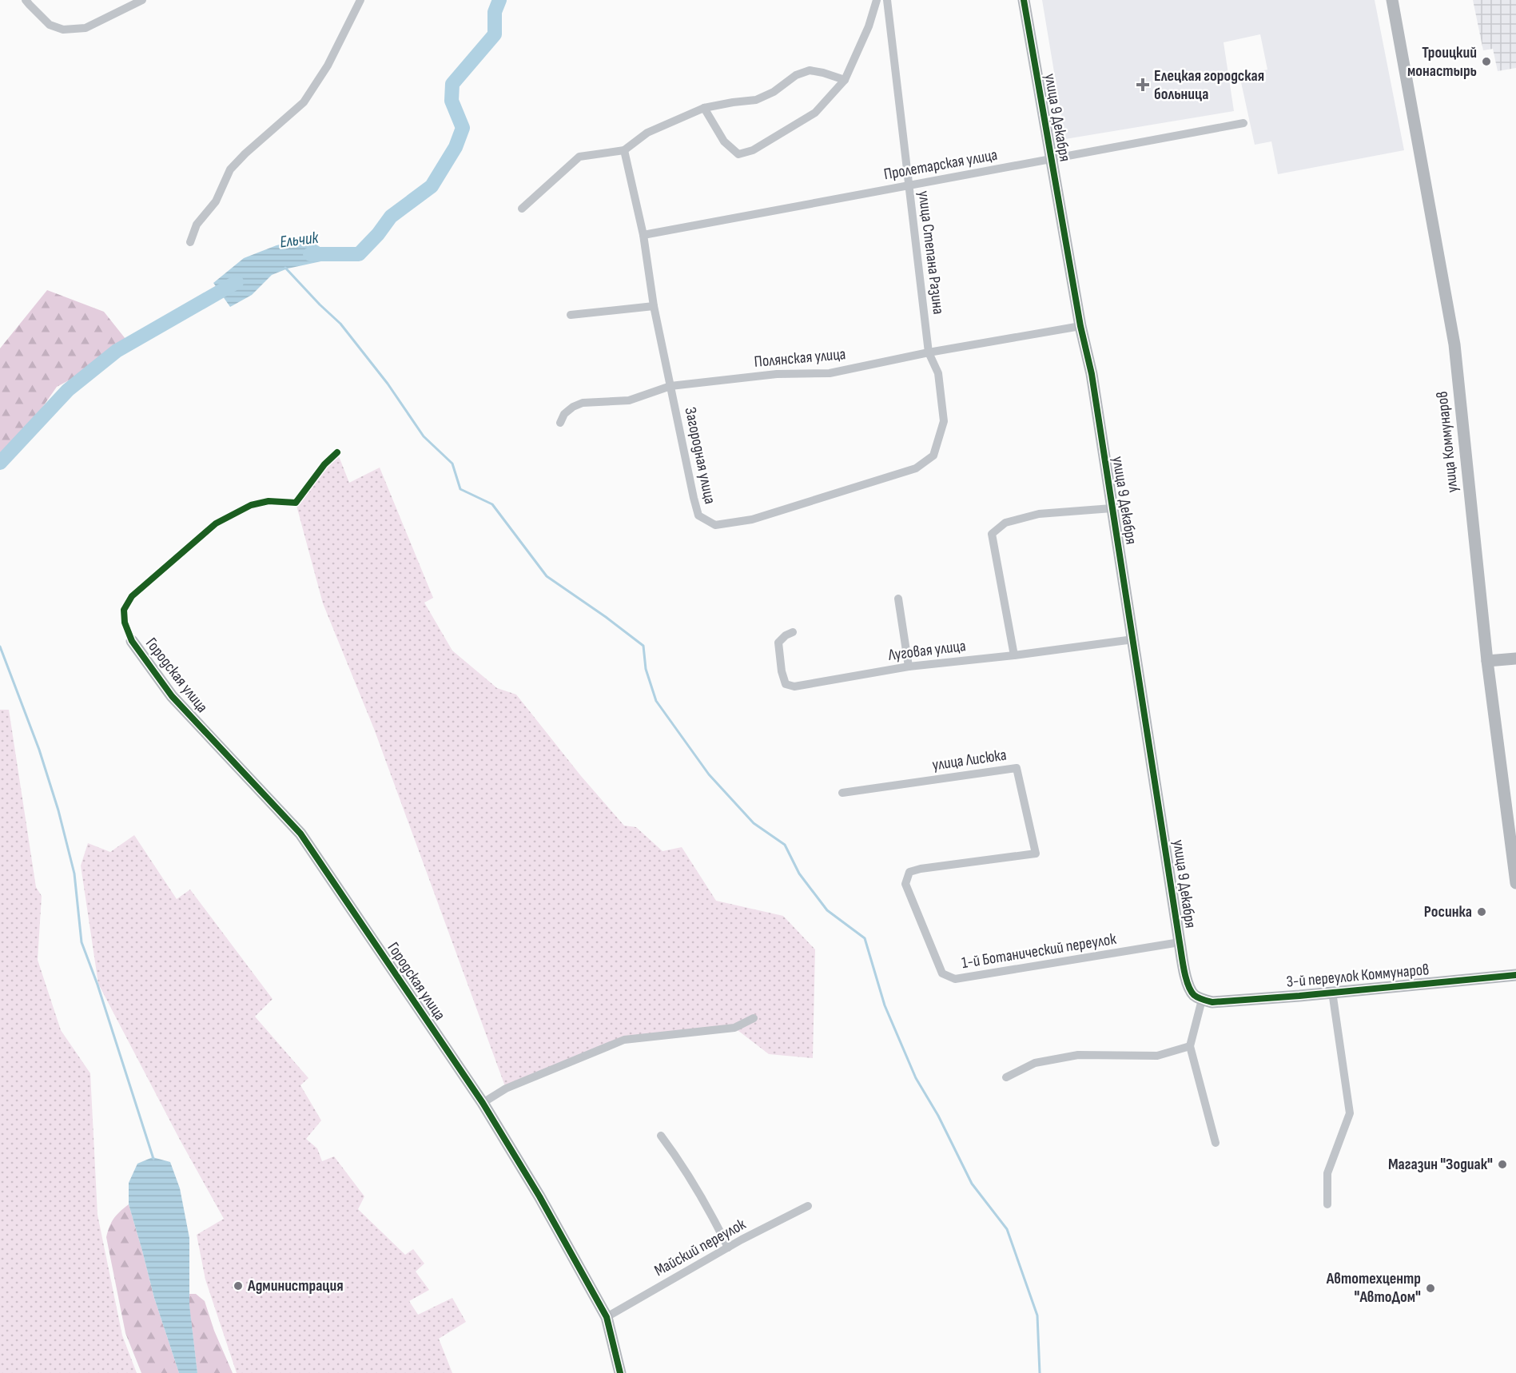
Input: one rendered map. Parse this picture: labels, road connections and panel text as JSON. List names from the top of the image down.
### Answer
{
  "streets": {
    "street": [
      "улица 9 Декабря",
      "Пролетарская улица",
      "улица Степана Разина",
      "Полянская улица",
      "улица Коммунаров",
      "Загородная улица",
      "Луговая улица",
      "Городская улица",
      "улица Лисюка",
      "1-й Ботанический переулок",
      "3-й переулок Коммунаров",
      "Майский переулок"
    ]
  },
  "crossings": [
    ["улица 9 Декабря", "Пролетарская улица"],
    ["улица 9 Декабря", "Полянская улица"],
    ["улица 9 Декабря", "Луговая улица"],
    ["улица 9 Декабря", "1-й Ботанический переулок"],
    ["улица 9 Декабря", "3-й переулок Коммунаров"],
    ["Пролетарская улица", "улица Степана Разина"],
    ["Пролетарская улица", "Загородная улица"],
    ["улица Степана Разина", "Полянская улица"],
    ["улица Степана Разина", "Загородная улица"],
    ["Полянская улица", "Загородная улица"],
    ["Городская улица", "Майский переулок"],
    ["улица Лисюка", "1-й Ботанический переулок"]
  ],
  "water": ["Ельчик"],
  "places": {
    "other": [
      "Троицкий монастырь",
      "Росинка",
      "Магазин \"Зодиак\"",
      "Администрация",
      "Автотехцентр \"АвтоДом\""
    ],
    "health": ["Елецкая городская больница"]
  }
}
